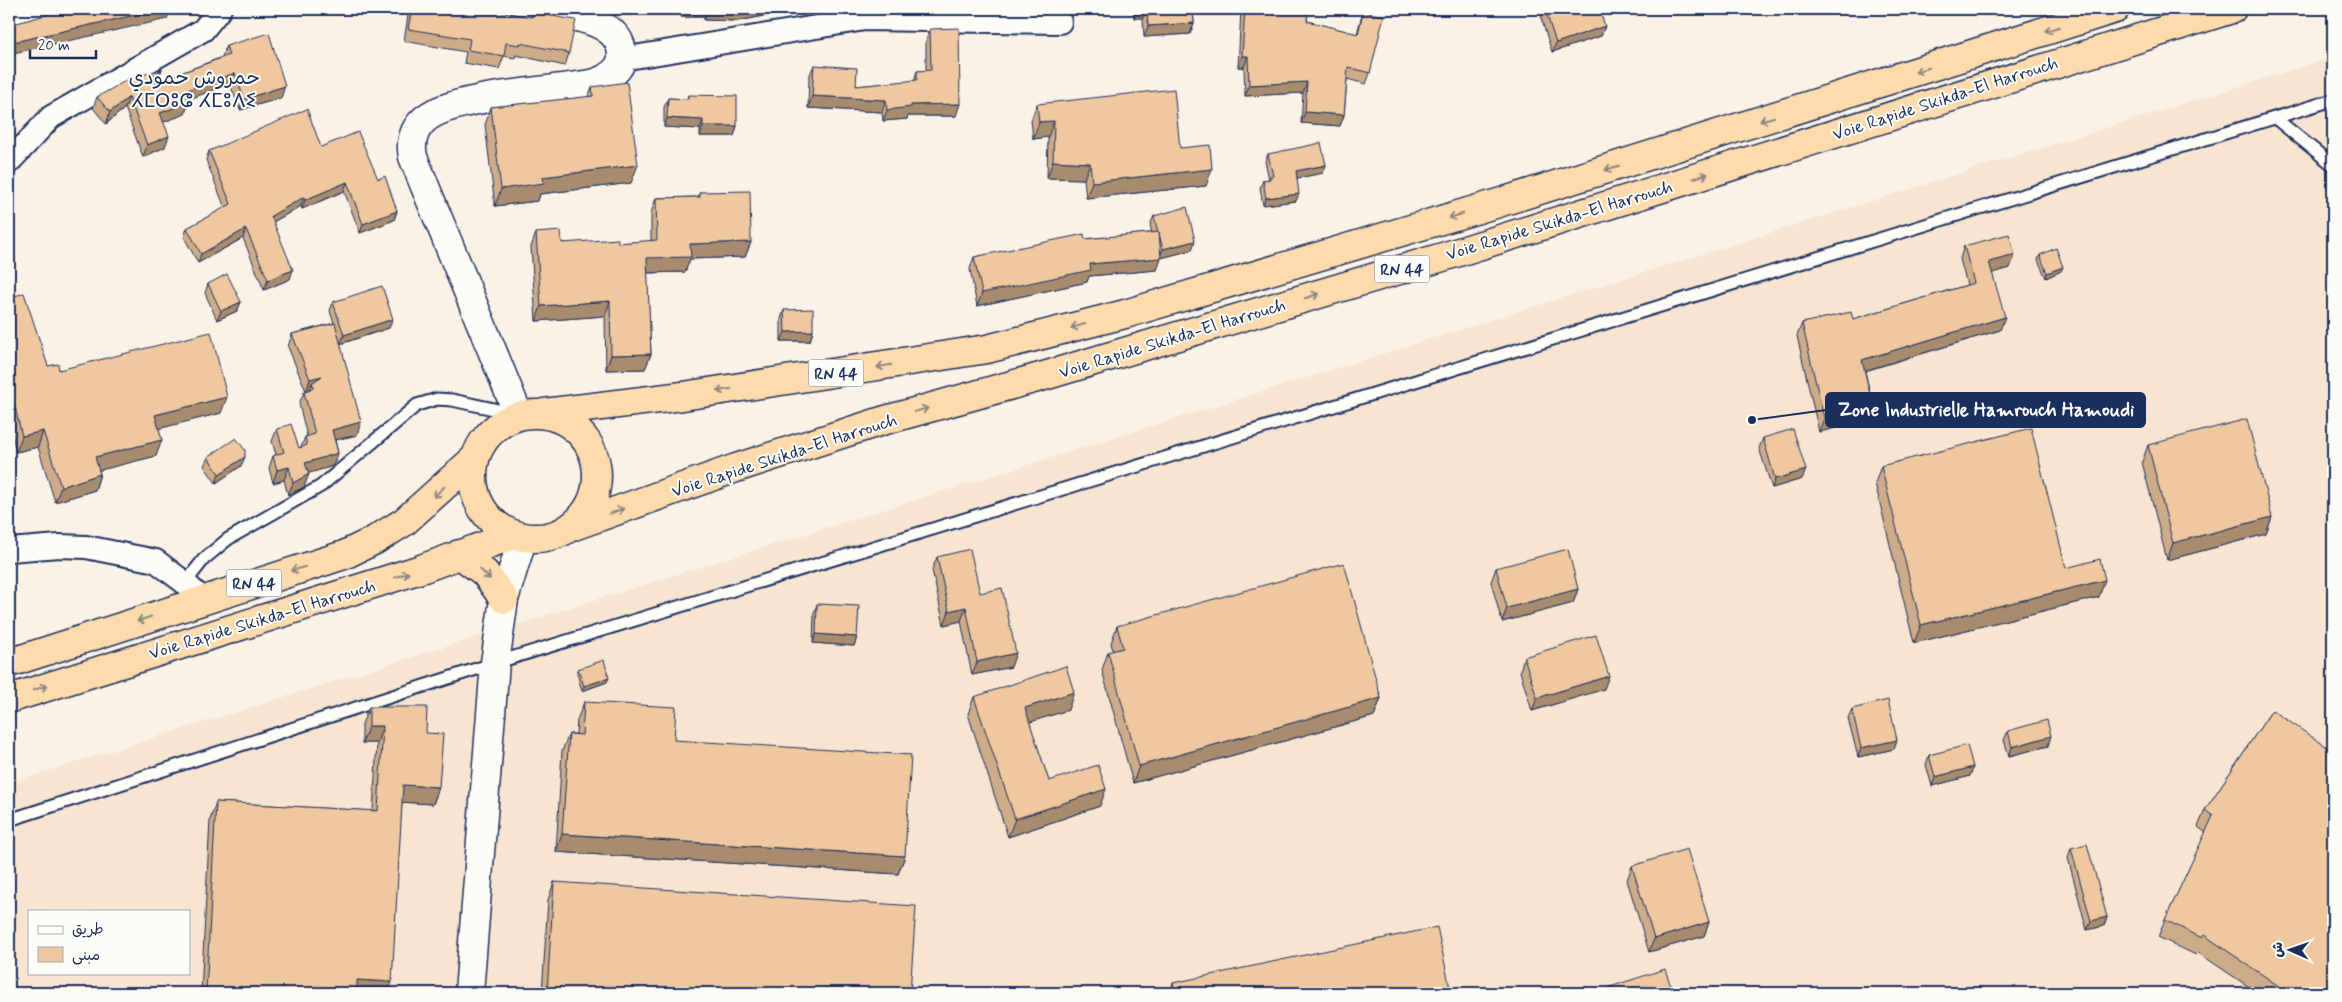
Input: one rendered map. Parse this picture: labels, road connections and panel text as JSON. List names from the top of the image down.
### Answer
{
  "streets": {
    "highway": ["Voie Rapide Skikda-El Harrouch", "RN 44"]
  },
  "districts": ["حمروش حمودي ⵃⵎⵔⵓⵛ ⵃⵎⵓⴷⵉ"],
  "places": ["Zone Industrielle Hamrouch Hamoudi"],
  "legend": ["طريق", "مبنى"],
  "scale_bar": "20 m",
  "north": "left"
}
